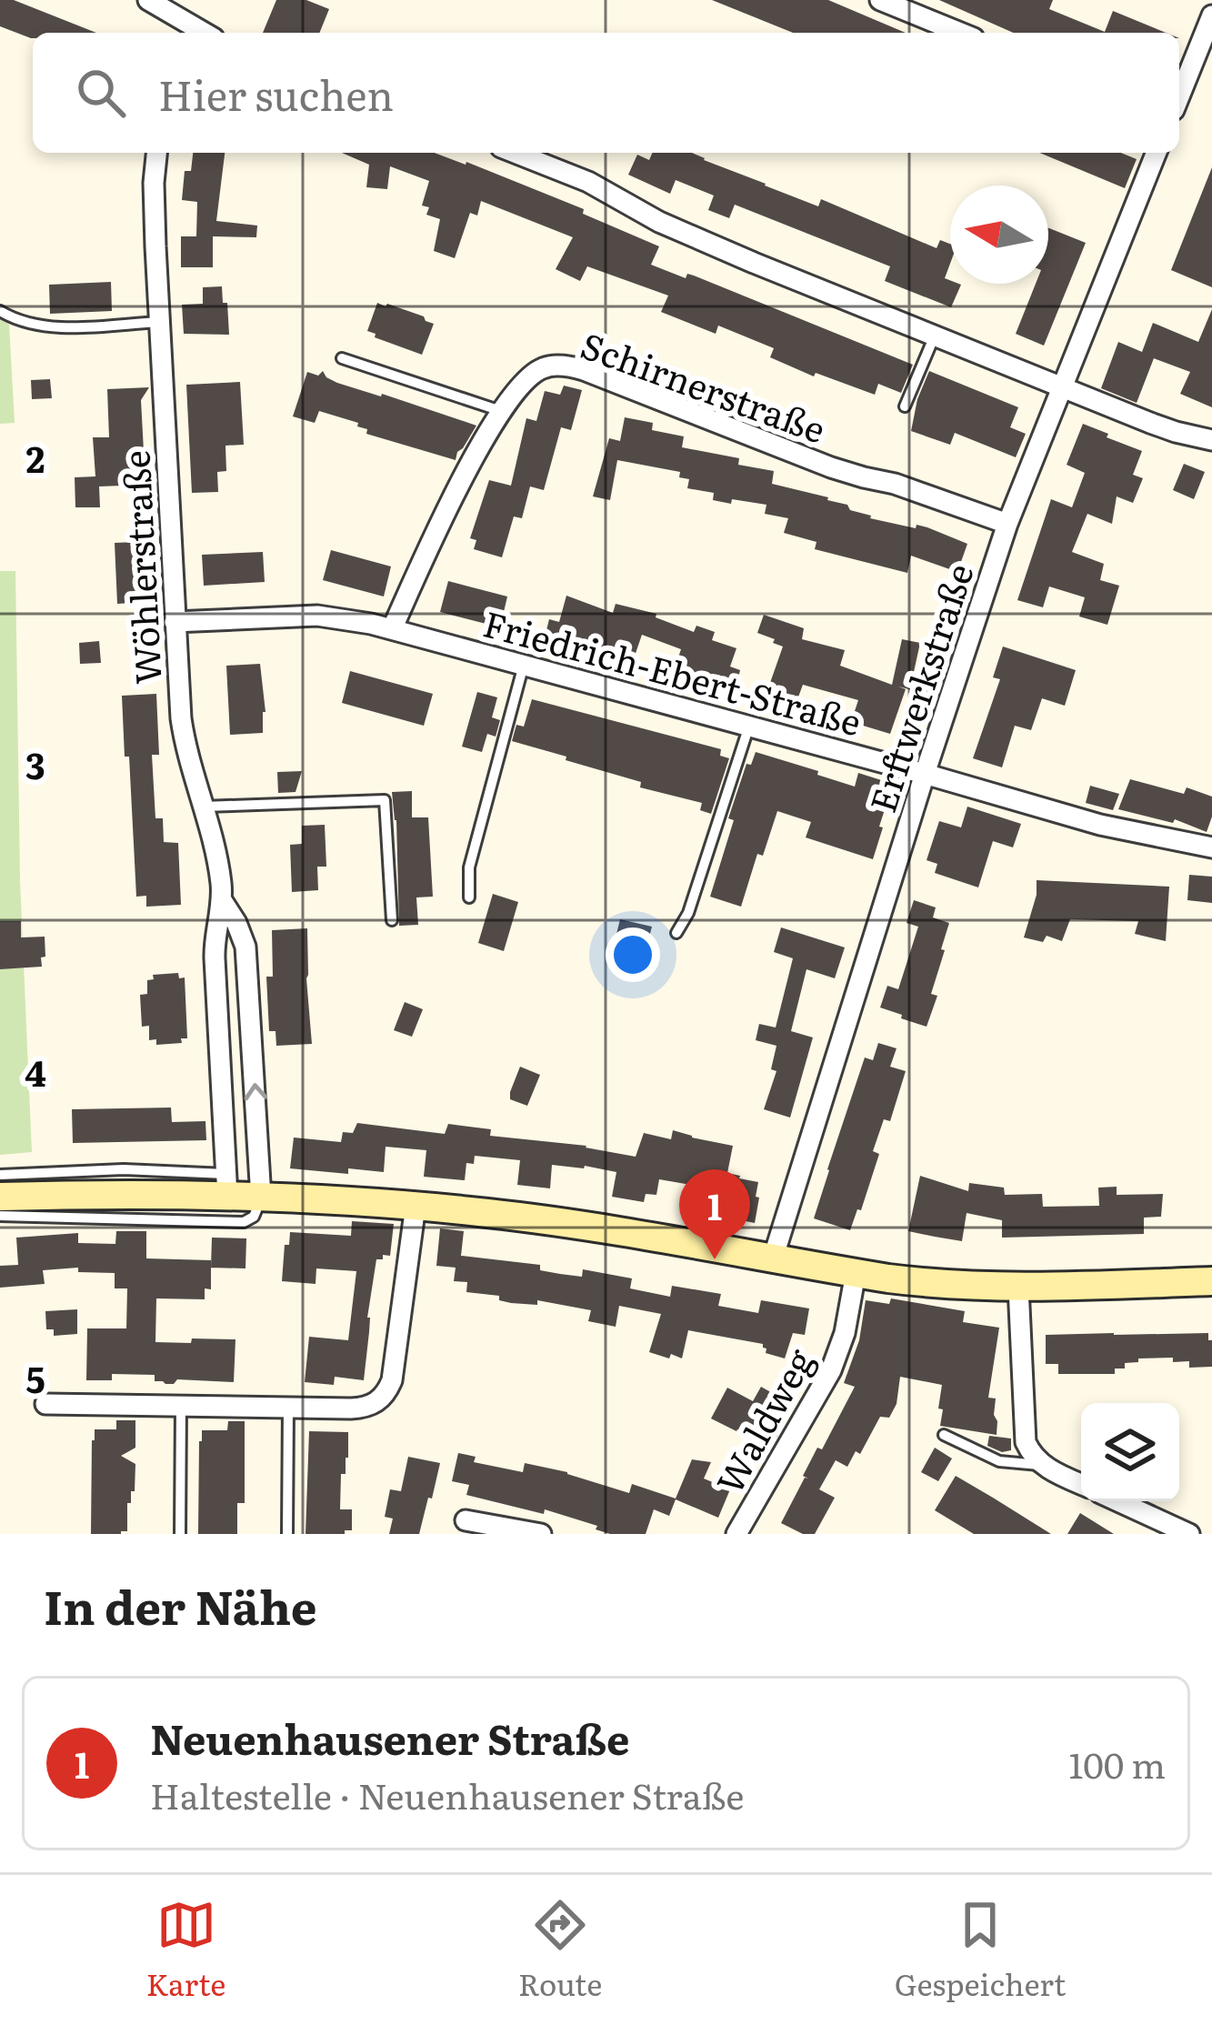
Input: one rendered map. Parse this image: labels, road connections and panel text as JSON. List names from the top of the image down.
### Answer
{
  "streets": {
    "street": [
      "Schirnerstraße",
      "Wöhlerstraße",
      "Friedrich-Ebert-Straße",
      "Erftwerkstraße",
      "Waldweg"
    ]
  },
  "crossings": [
    ["Schirnerstraße", "Friedrich-Ebert-Straße"],
    ["Schirnerstraße", "Erftwerkstraße"],
    ["Wöhlerstraße", "Friedrich-Ebert-Straße"],
    ["Friedrich-Ebert-Straße", "Erftwerkstraße"]
  ],
  "north": "left",
  "page": {
    "search": "Hier suchen",
    "pins": "1",
    "heading": "In der Nähe",
    "list": [
      {
        "mark": "1",
        "name": "Neuenhausener Straße",
        "note": "Haltestelle · Neuenhausener Straße",
        "value": "100 m"
      }
    ],
    "nav": ["Karte", "Route", "Gespeichert"]
  },
  "grid": {
    "rows": [
      "2",
      "3",
      "4",
      "5"
    ]
  }
}
